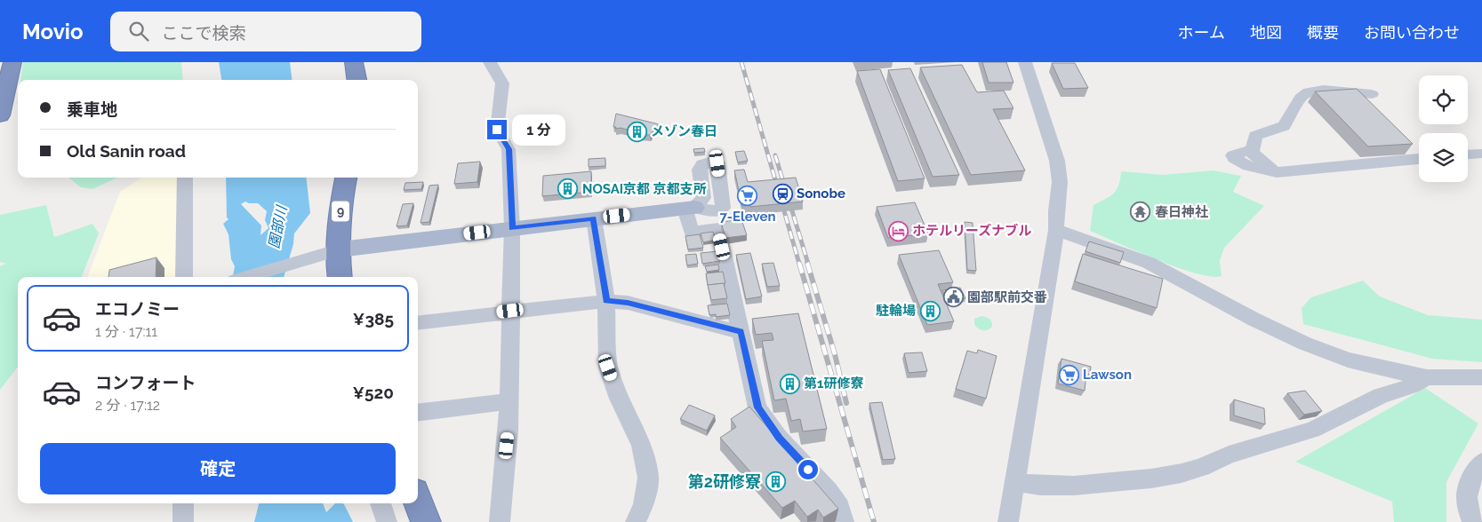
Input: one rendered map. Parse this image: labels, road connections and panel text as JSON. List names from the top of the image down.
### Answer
{
  "streets": {
    "highway": ["9"]
  },
  "water": ["園部川"],
  "places": {
    "building": [
      "メゾン春日",
      "NOSAI京都 京都支所",
      "駐輪場",
      "第1研修寮",
      "第2研修寮"
    ],
    "station": ["Sonobe"],
    "supermarket": ["7-Eleven", "Lawson"],
    "temple": ["春日神社"],
    "hotel": ["ホテルリーズナブル"],
    "public building": ["園部駅前交番"]
  },
  "page": {
    "header": "Movio",
    "search": "ここで検索",
    "nav": [
      "ホーム",
      "地図",
      "概要",
      "お問い合わせ"
    ],
    "banner": ["乗車地", "Old Sanin road"],
    "bubble": "1 分",
    "list": [
      {
        "name": "エコノミー",
        "note": "1 分 · 17:11",
        "value": "¥385"
      },
      {
        "name": "コンフォート",
        "note": "2 分 · 17:12",
        "value": "¥520"
      }
    ],
    "buttons": "確定"
  }
}
